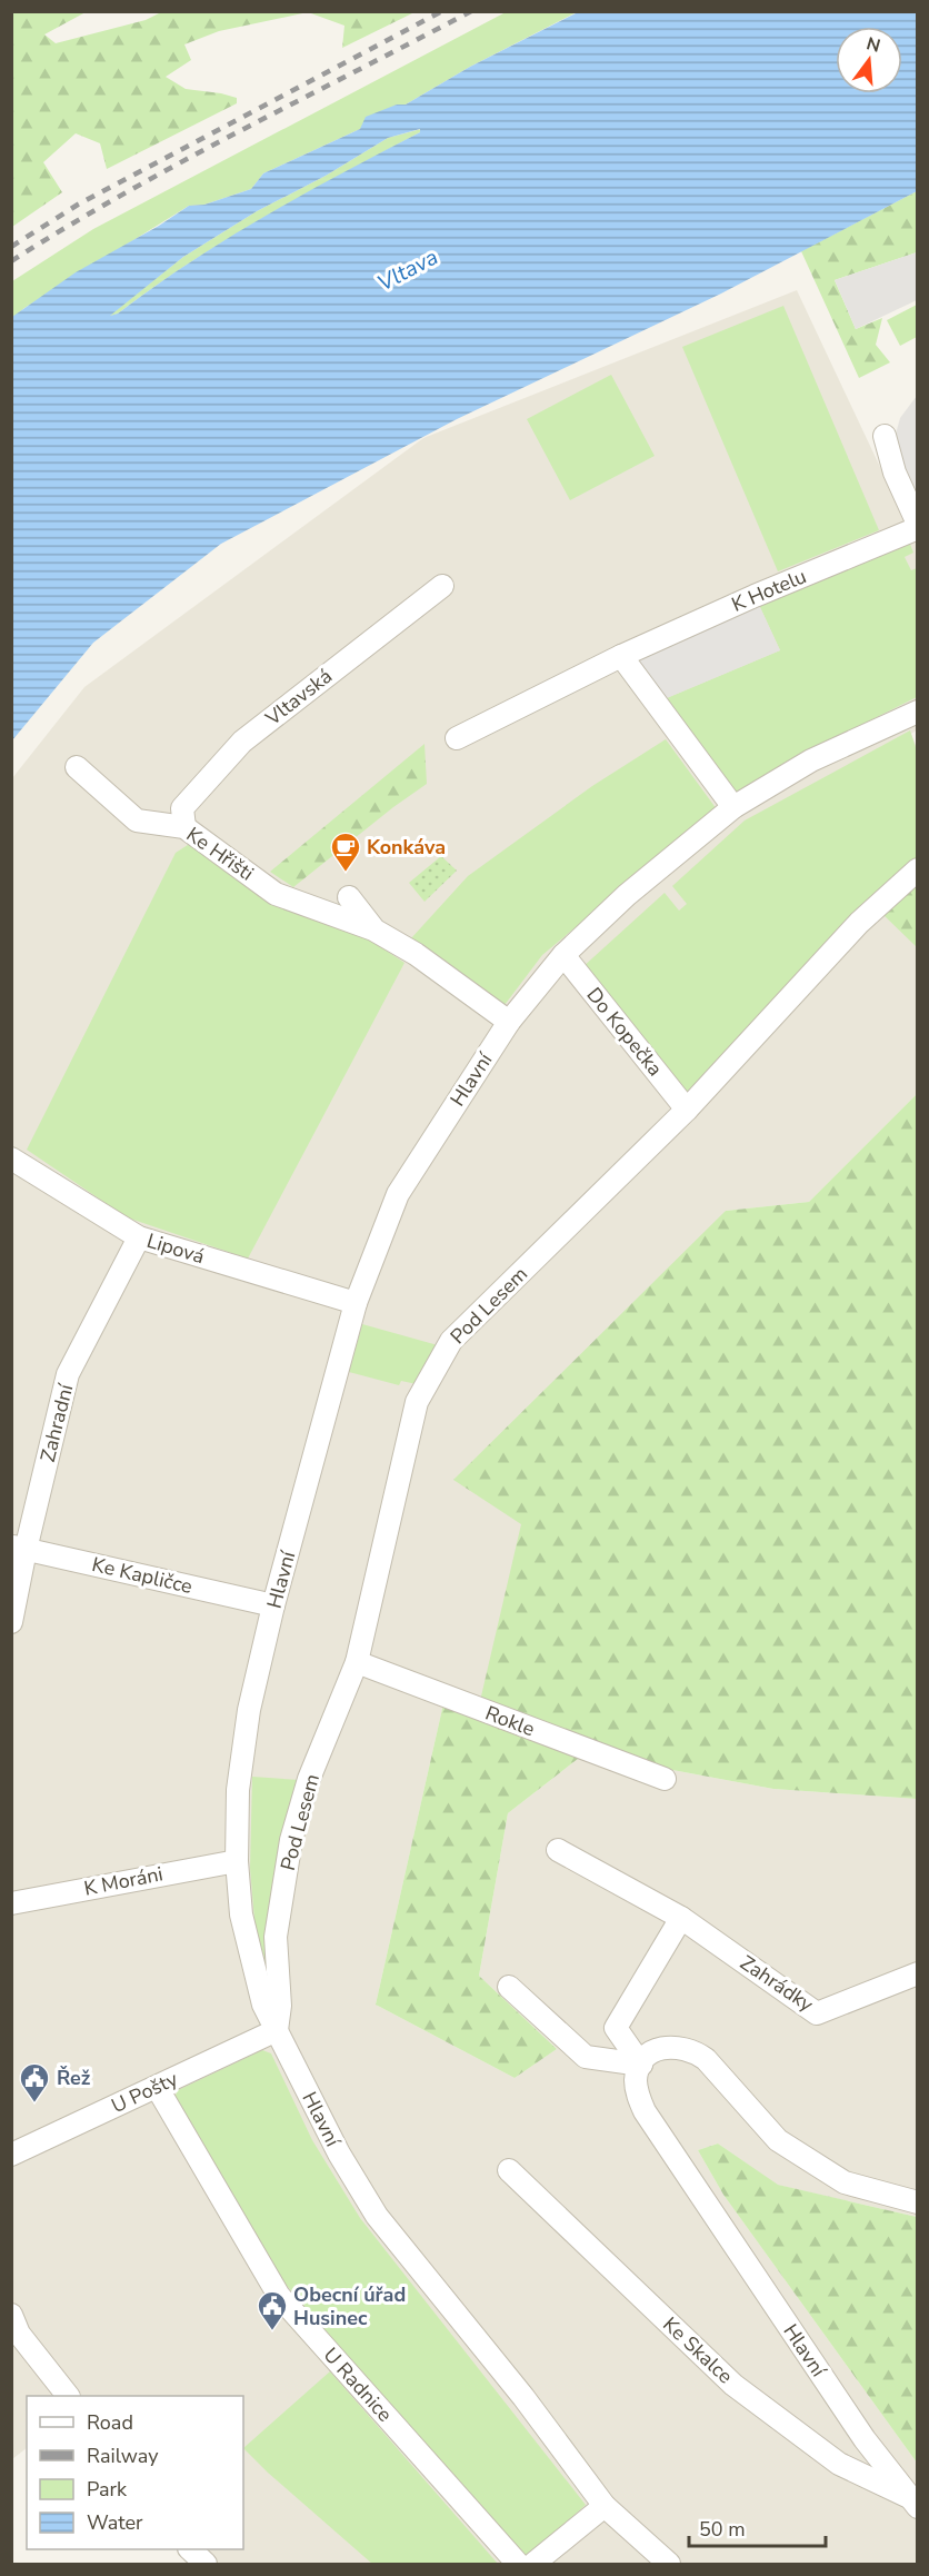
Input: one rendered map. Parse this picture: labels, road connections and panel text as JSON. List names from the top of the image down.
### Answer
{
  "streets": {
    "street": [
      "K Hotelu",
      "Vltavská",
      "Ke Hřišti",
      "Do Kopečka",
      "Hlavní",
      "Lipová",
      "Pod Lesem",
      "Zahradní",
      "Ke Kapličce",
      "Rokle",
      "K Moráni",
      "Zahrádky",
      "U Pošty",
      "Ke Skalce",
      "U Radnice"
    ]
  },
  "crossings": [
    ["Vltavská", "Ke Hřišti"],
    ["Ke Hřišti", "Hlavní"],
    ["Do Kopečka", "Hlavní"],
    ["Do Kopečka", "Pod Lesem"],
    ["Hlavní", "Lipová"],
    ["Hlavní", "Pod Lesem"],
    ["Hlavní", "Ke Kapličce"],
    ["Hlavní", "K Moráni"],
    ["Hlavní", "U Pošty"],
    ["Hlavní", "Ke Skalce"],
    ["Lipová", "Zahradní"],
    ["Pod Lesem", "Rokle"],
    ["Pod Lesem", "U Pošty"],
    ["Zahradní", "Ke Kapličce"],
    ["U Pošty", "U Radnice"]
  ],
  "water": ["Vltava"],
  "places": {
    "cafe": ["Konkáva"],
    "public building": ["Řež", "Obecní úřad Husinec"]
  },
  "legend": [
    "Road",
    "Railway",
    "Park",
    "Water"
  ],
  "scale_bar": "50 m",
  "north": "top"
}
